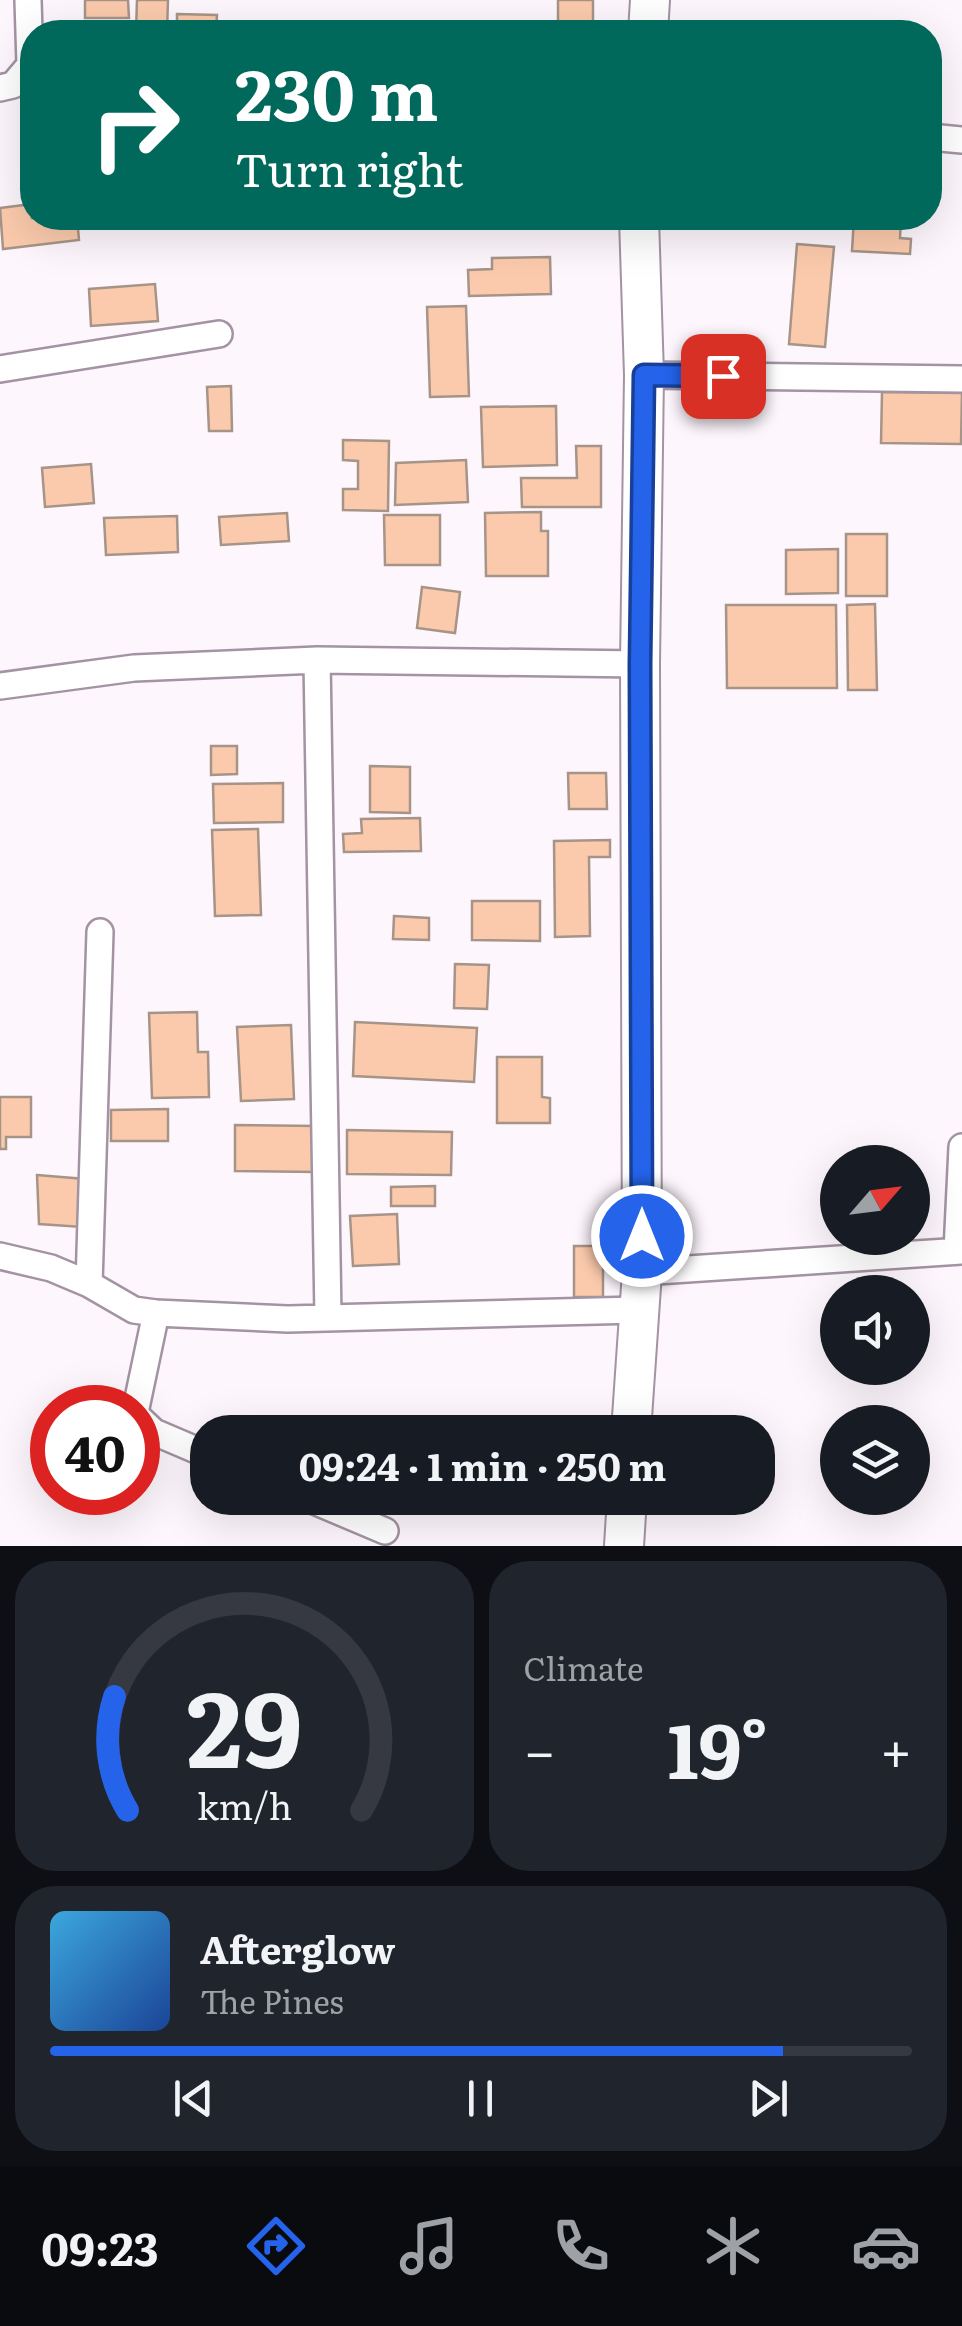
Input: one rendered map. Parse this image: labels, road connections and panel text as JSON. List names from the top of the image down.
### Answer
{
  "north": "top right",
  "page": {
    "turn": ["230 m", "Turn right"],
    "limit": "40",
    "trip": "09:24 · 1 min · 250 m",
    "tile": "Climate",
    "heat": ["−", "19°", "+"],
    "song": ["Afterglow", "The Pines"],
    "tabs": "09:23",
    "gauge": ["29", "km/h"]
  }
}
